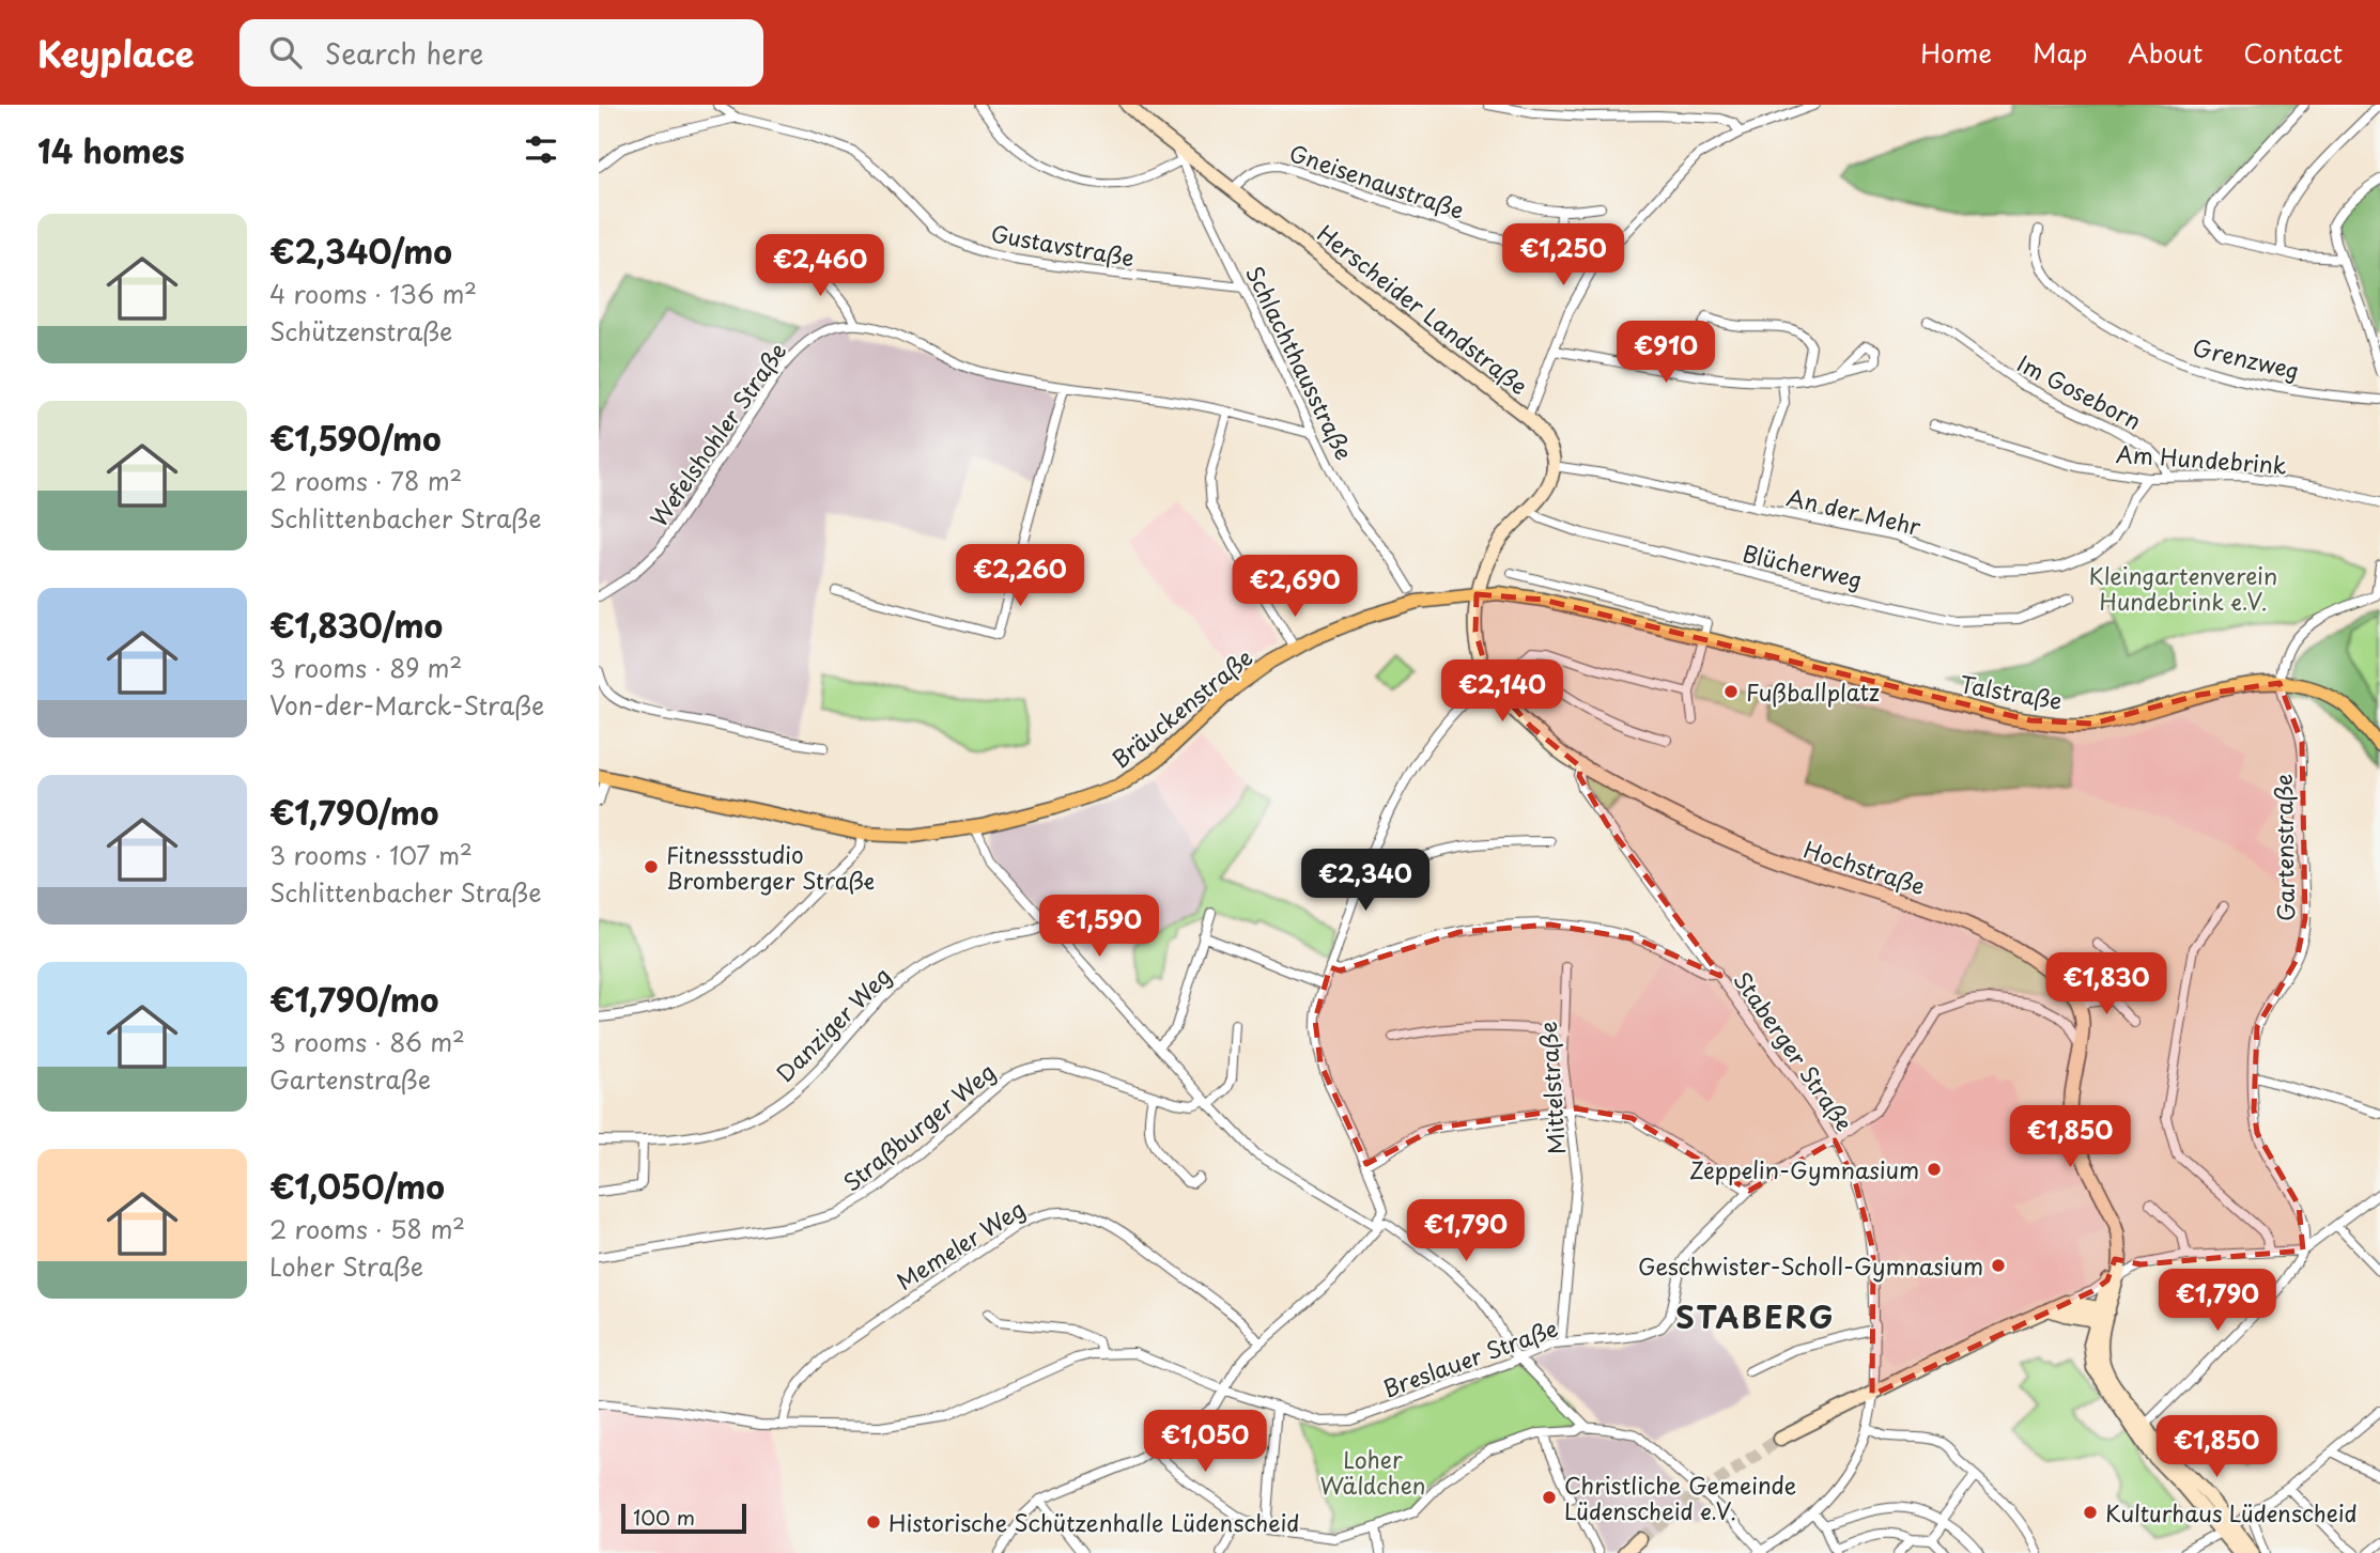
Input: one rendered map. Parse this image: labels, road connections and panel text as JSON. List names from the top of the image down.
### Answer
{
  "streets": {
    "main road": [
      "Herscheider Landstraße",
      "Talstraße",
      "Bräuckenstraße",
      "Hochstraße"
    ],
    "street": [
      "Gneisenaustraße",
      "Gustavstraße",
      "Grenzweg",
      "Schlachthausstraße",
      "Im Goseborn",
      "Wefelshohler Straße",
      "Am Hundebrink",
      "An der Mehr",
      "Blücherweg",
      "Gartenstraße",
      "Danziger Weg",
      "Staberger Straße",
      "Mittelstraße",
      "Straßburger Weg",
      "Memeler Weg",
      "Breslauer Straße"
    ]
  },
  "crossings": [
    ["Gneisenaustraße", "Herscheider Landstraße"],
    ["Gustavstraße", "Schlachthausstraße"],
    ["Herscheider Landstraße", "Schlachthausstraße"],
    ["Herscheider Landstraße", "An der Mehr"],
    ["Im Goseborn", "Am Hundebrink"],
    ["Am Hundebrink", "An der Mehr"],
    ["Talstraße", "Bräuckenstraße"],
    ["Talstraße", "Gartenstraße"],
    ["Talstraße", "Hochstraße"],
    ["Bräuckenstraße", "Hochstraße"],
    ["Hochstraße", "Staberger Straße"],
    ["Staberger Straße", "Breslauer Straße"],
    ["Mittelstraße", "Breslauer Straße"],
    ["Memeler Weg", "Breslauer Straße"]
  ],
  "districts": ["STABERG"],
  "parks": ["Kleingartenverein Hundebrink e.V.", "Loher Wäldchen"],
  "places": [
    "Fußballplatz",
    "Fitnessstudio Bromberger Straße",
    "Zeppelin-Gymnasium",
    "Geschwister-Scholl-Gymnasium",
    "Christliche Gemeinde Lüdenscheid e.V.",
    "Kulturhaus Lüdenscheid",
    "Historische Schützenhalle Lüdenscheid"
  ],
  "scale_bar": "100 m",
  "page": {
    "header": "Keyplace",
    "search": "Search here",
    "nav": [
      "Home",
      "Map",
      "About",
      "Contact"
    ],
    "heading": "14 homes",
    "list": [
      {
        "name": "€2,340/mo",
        "note": "4 rooms · 136 m² · Schützenstraße"
      },
      {
        "name": "€1,590/mo",
        "note": "2 rooms · 78 m² · Schlittenbacher Straße"
      },
      {
        "name": "€1,830/mo",
        "note": "3 rooms · 89 m² · Von-der-Marck-Straße"
      },
      {
        "name": "€1,790/mo",
        "note": "3 rooms · 107 m² · Schlittenbacher Straße"
      },
      {
        "name": "€1,790/mo",
        "note": "3 rooms · 86 m² · Gartenstraße"
      },
      {
        "name": "€1,050/mo",
        "note": "2 rooms · 58 m² · Loher Straße"
      }
    ],
    "price": [
      "€1,250",
      "€2,460",
      "€910",
      "€2,260",
      "€2,690",
      "€2,140",
      "€2,340",
      "€1,590",
      "€1,830",
      "€1,850",
      "€1,790",
      "€1,790",
      "€1,050",
      "€1,850"
    ],
    "scale": "100 m"
  }
}
